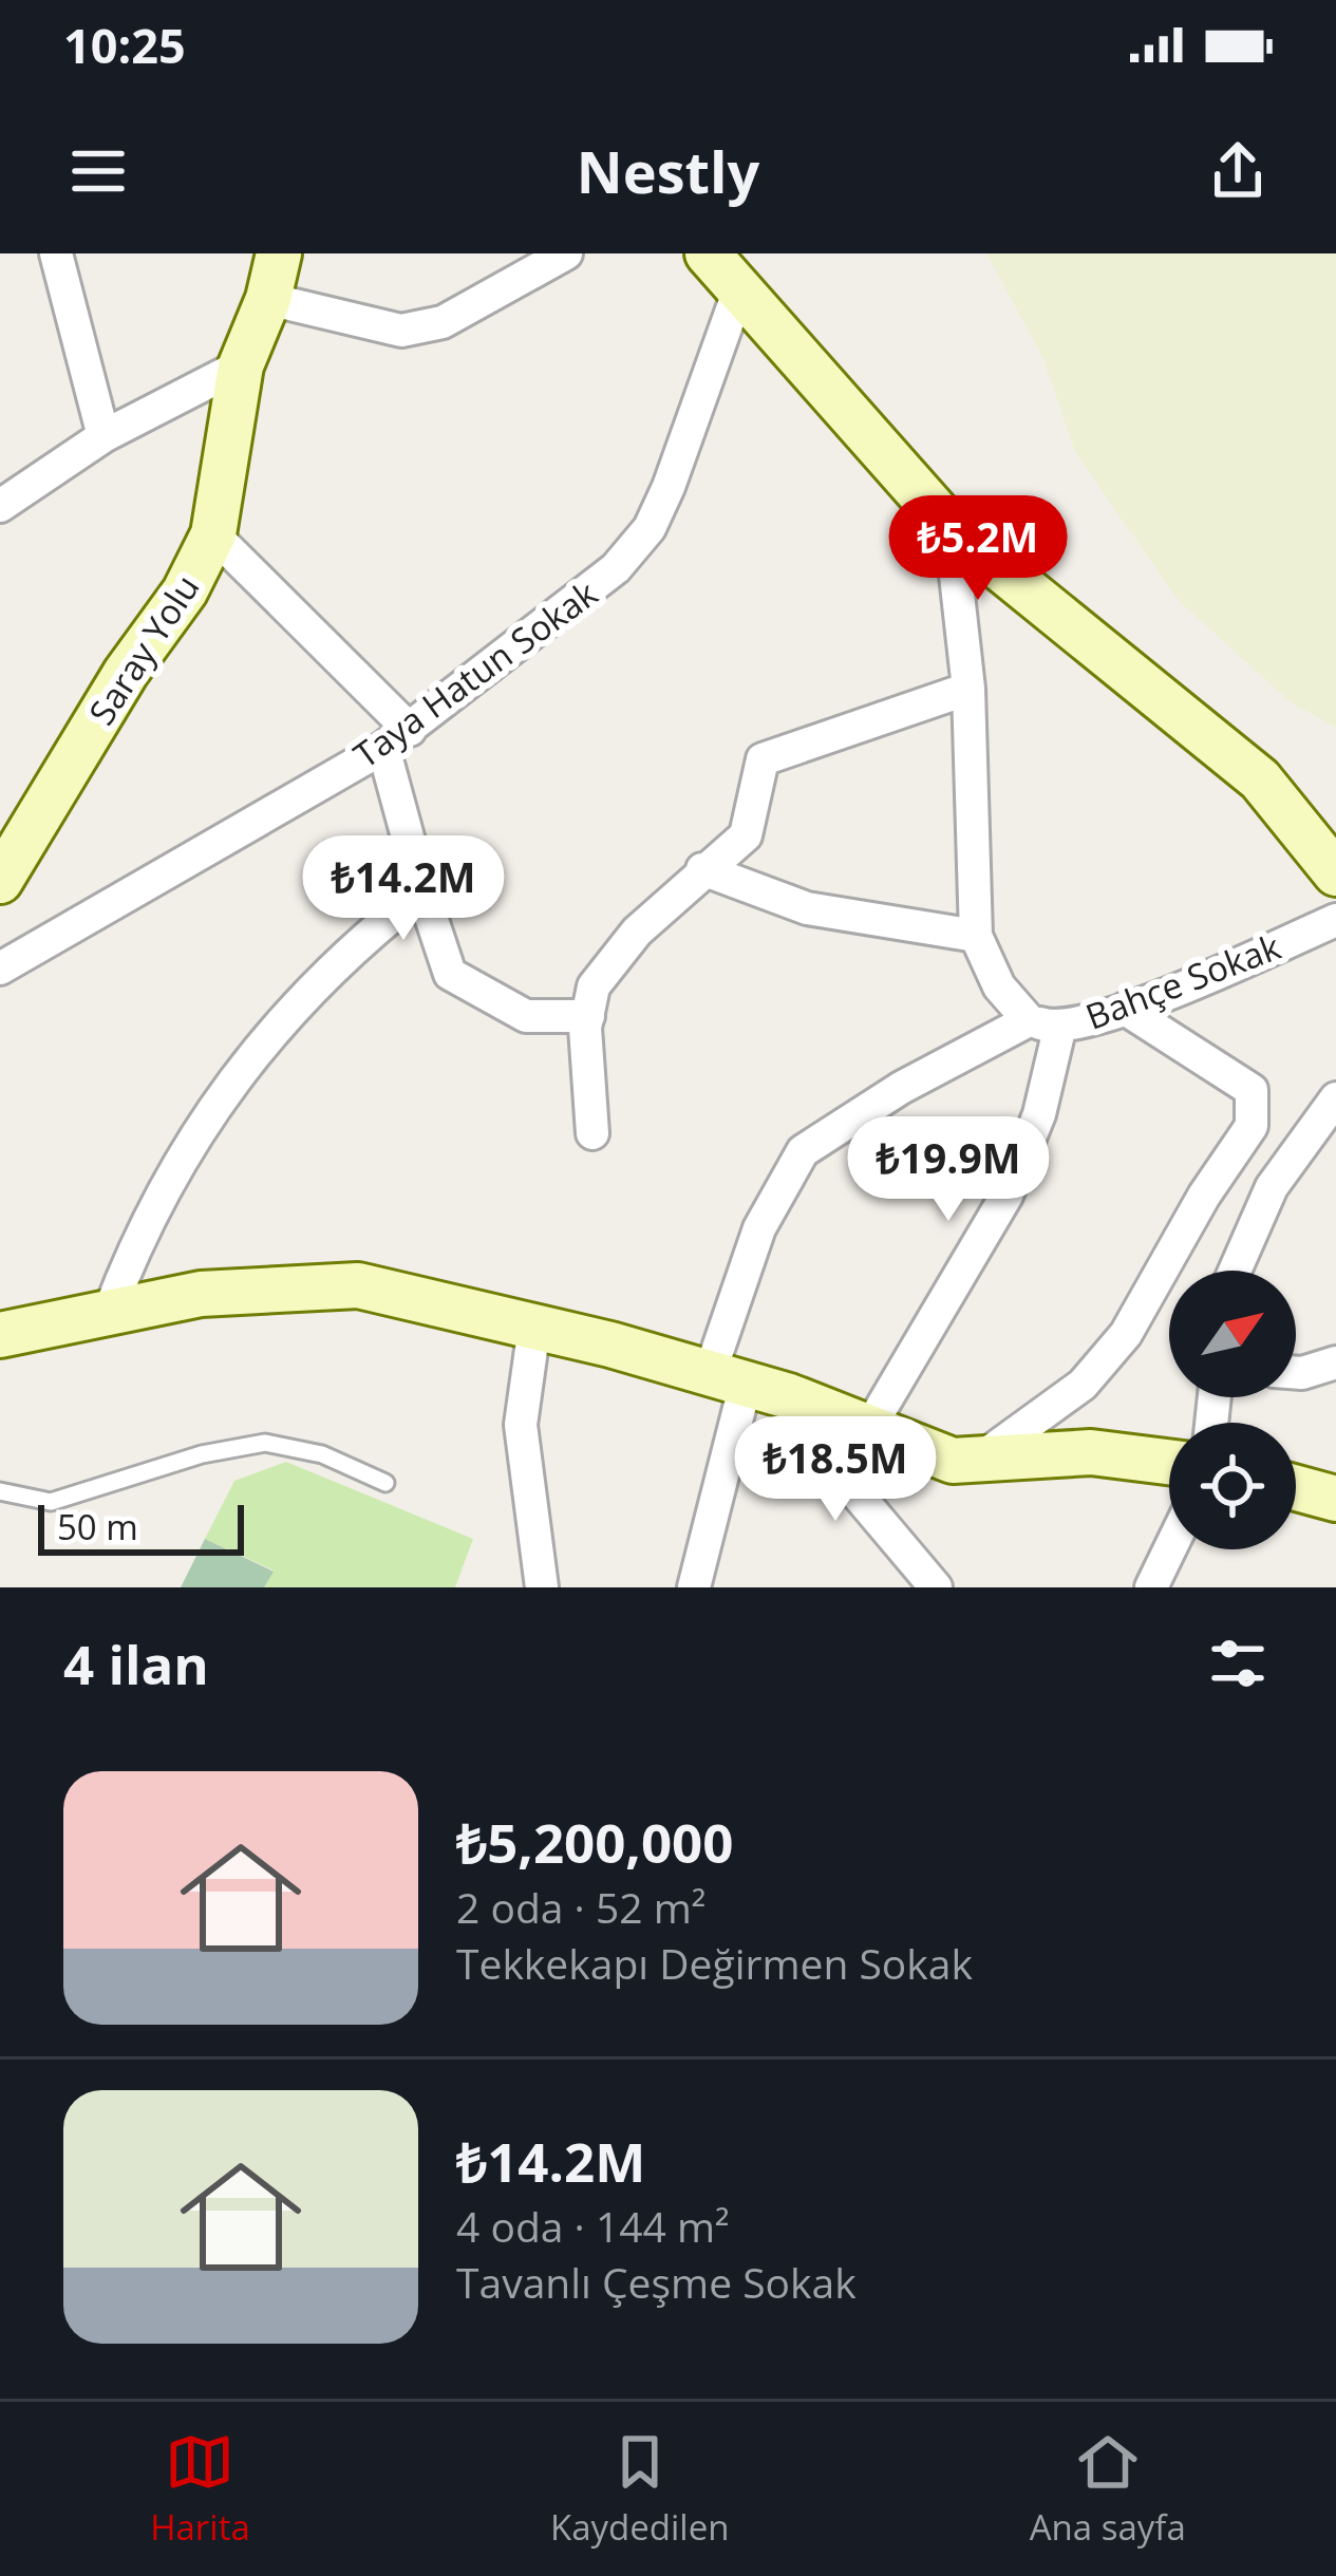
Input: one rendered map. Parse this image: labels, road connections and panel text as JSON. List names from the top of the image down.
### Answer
{
  "streets": {
    "street": ["Saray Yolu", "Taya Hatun Sokak", "Bahçe Sokak"]
  },
  "scale_bar": "50 m",
  "north": "top right",
  "page": {
    "status": "10:25",
    "header": "Nestly",
    "price": [
      "₺5.2M",
      "₺14.2M",
      "₺19.9M",
      "₺18.5M"
    ],
    "scale": "50 m",
    "heading": "4 ilan",
    "list": [
      {
        "name": "₺5,200,000",
        "note": "2 oda · 52 m² · Tekkekapı Değirmen Sokak"
      },
      {
        "name": "₺14.2M",
        "note": "4 oda · 144 m² · Tavanlı Çeşme Sokak"
      }
    ],
    "tabs": ["Harita", "Kaydedilen", "Ana sayfa"]
  }
}
